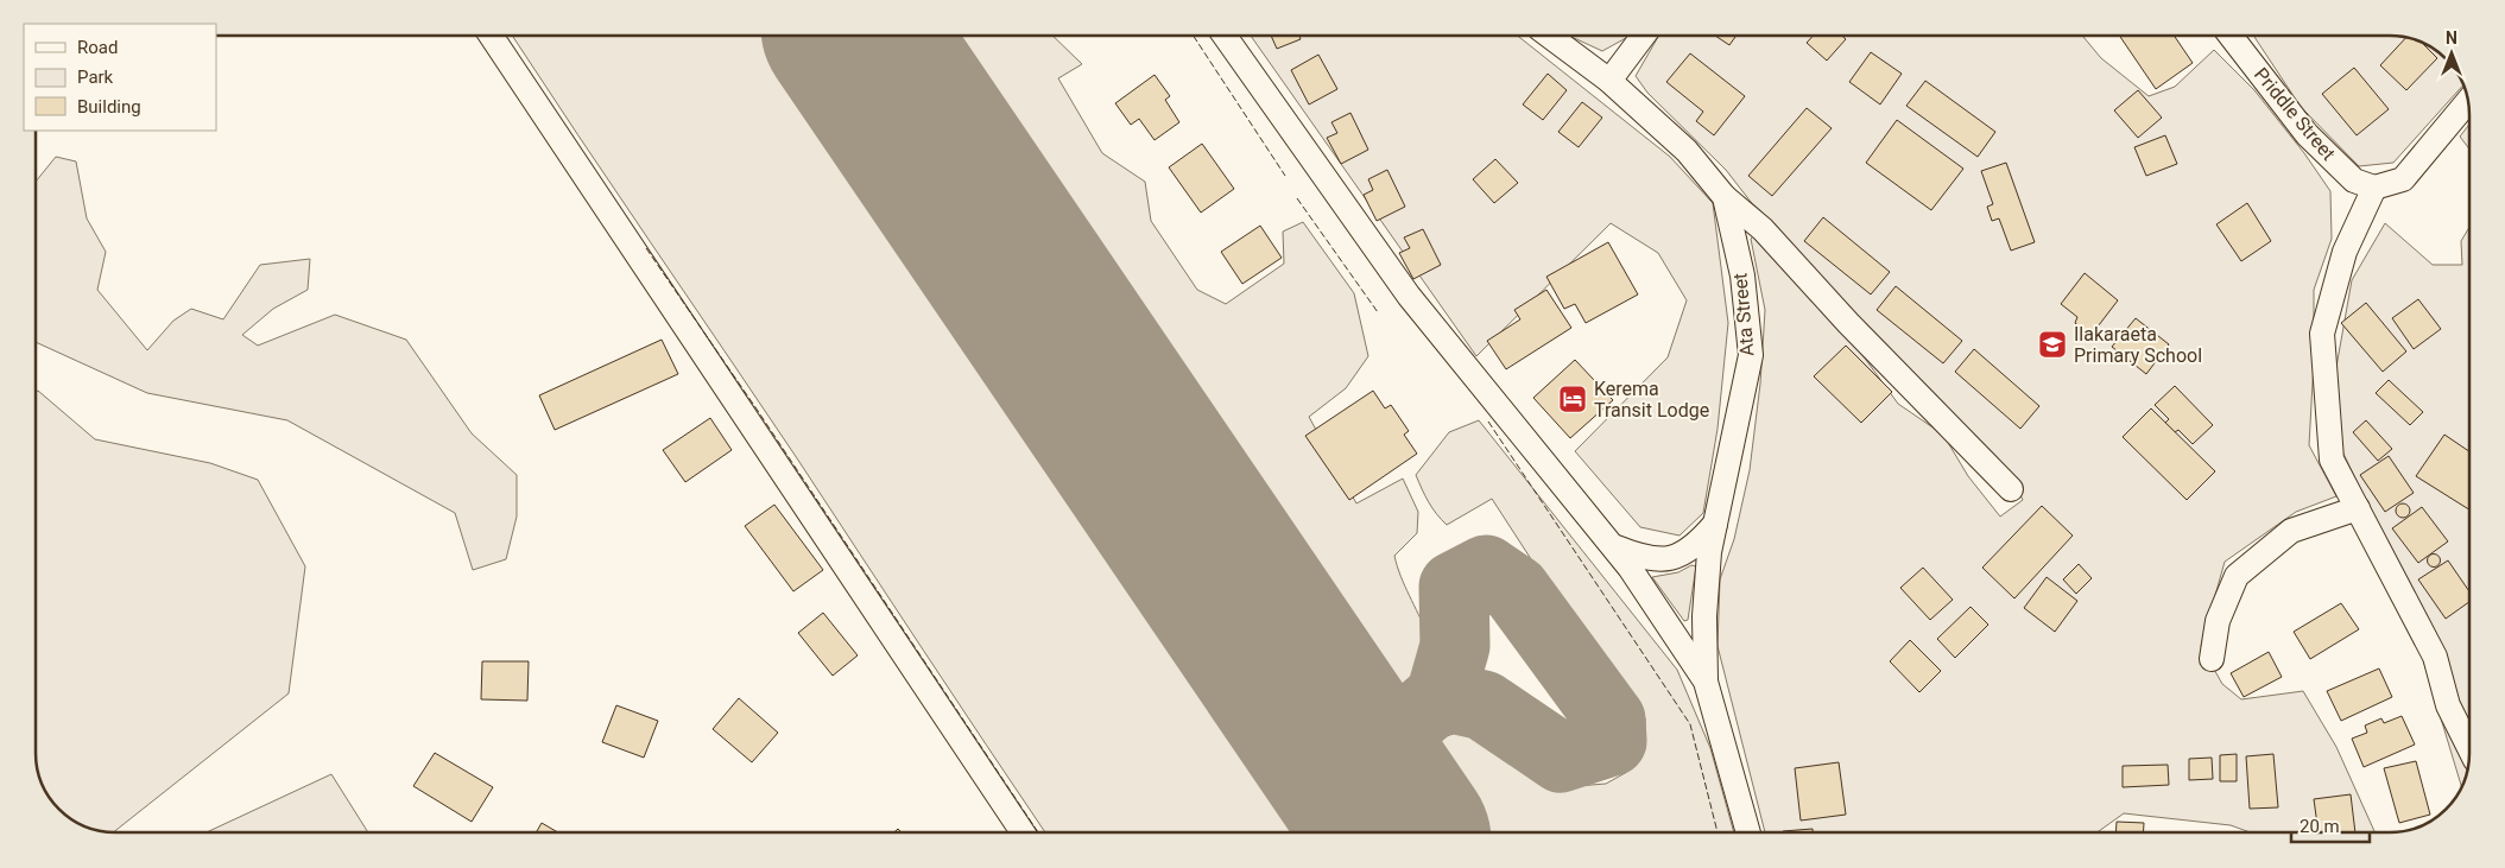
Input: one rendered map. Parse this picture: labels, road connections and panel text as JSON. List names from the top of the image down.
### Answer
{
  "streets": {
    "street": ["Priddle Street", "Ata Street"]
  },
  "places": {
    "school or university": ["Ilakaraeta Primary School"],
    "hotel": ["Kerema Transit Lodge"]
  },
  "legend": ["Road", "Park", "Building"],
  "scale_bar": "20 m",
  "north": "top"
}
